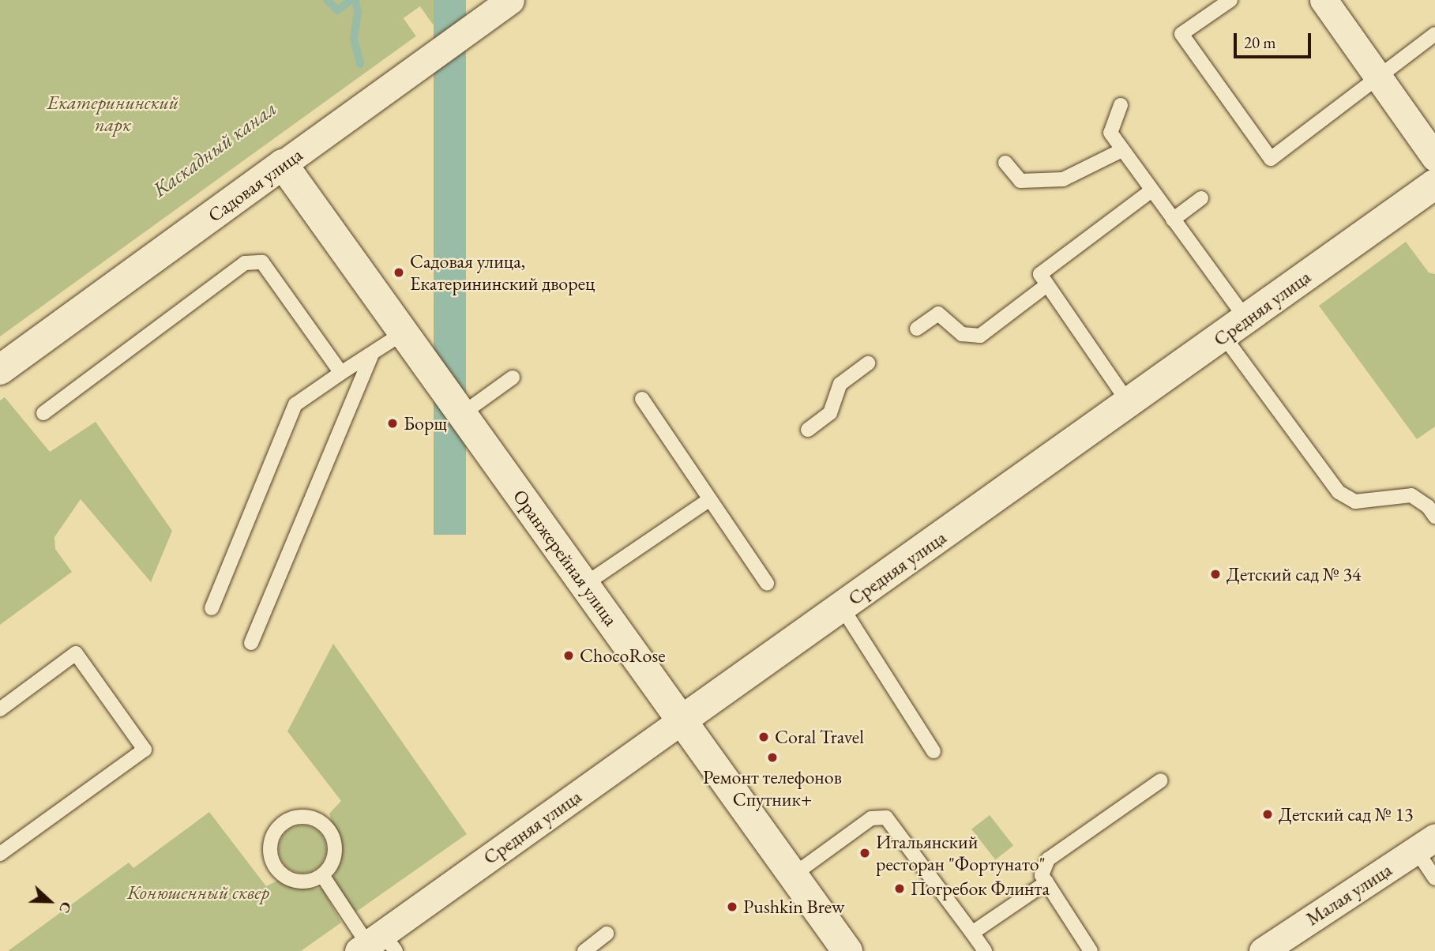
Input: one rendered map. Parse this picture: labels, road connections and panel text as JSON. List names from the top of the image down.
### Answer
{
  "streets": {
    "main road": ["Садовая улица", "Средняя улица", "Оранжерейная улица"],
    "street": ["Малая улица"]
  },
  "crossings": [
    ["Садовая улица", "Оранжерейная улица"],
    ["Средняя улица", "Оранжерейная улица"]
  ],
  "water": ["Каскадный канал"],
  "parks": ["Екатерининский парк", "Конюшенный сквер"],
  "places": [
    "Садовая улица, Екатерининский дворец",
    "Борщ",
    "Детский сад № 34",
    "ChocoRose",
    "Coral Travel",
    "Ремонт телефонов Спутник+",
    "Детский сад № 13",
    "Итальянский ресторан \"Фортунато\"",
    "Погребок Флинта",
    "Pushkin Brew"
  ],
  "scale_bar": "20 m",
  "north": "right"
}
